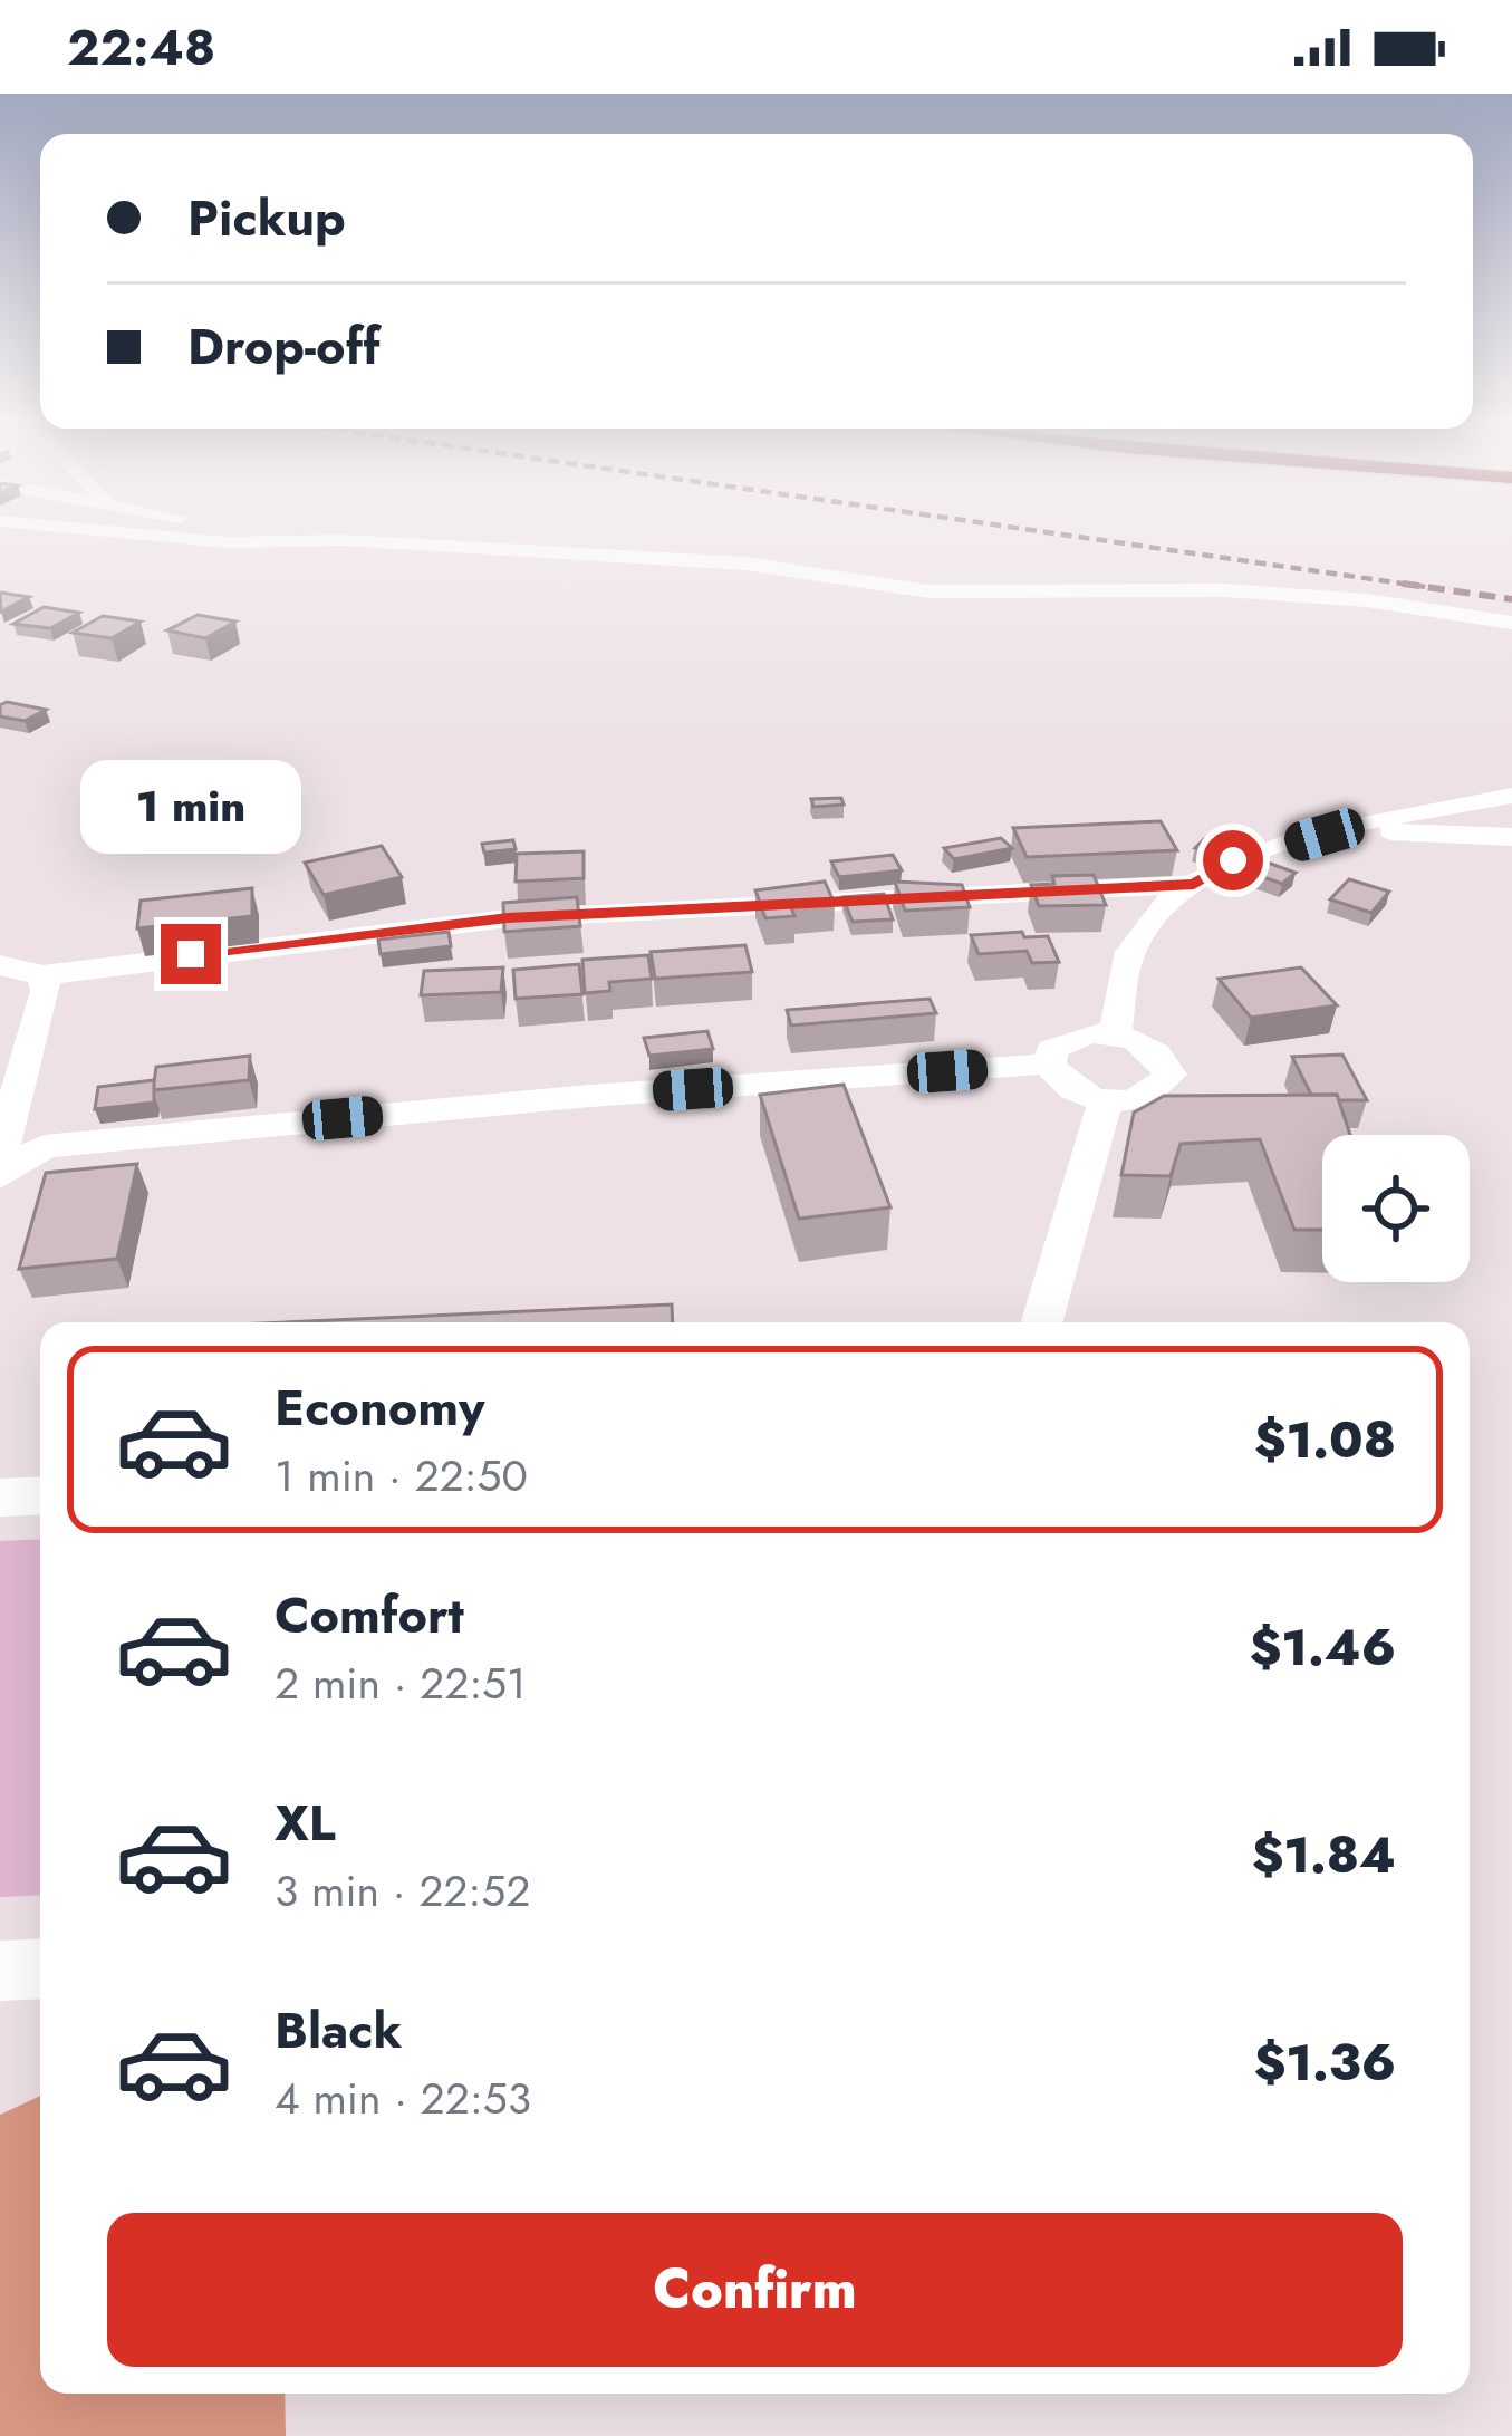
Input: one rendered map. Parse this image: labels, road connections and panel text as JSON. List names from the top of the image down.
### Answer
{
  "page": {
    "status": "22:48",
    "banner": ["Pickup", "Drop-off"],
    "bubble": "1 min",
    "list": [
      {
        "name": "Economy",
        "note": "1 min · 22:50",
        "value": "$1.08"
      },
      {
        "name": "Comfort",
        "note": "2 min · 22:51",
        "value": "$1.46"
      },
      {
        "name": "XL",
        "note": "3 min · 22:52",
        "value": "$1.84"
      },
      {
        "name": "Black",
        "note": "4 min · 22:53",
        "value": "$1.36"
      }
    ],
    "buttons": "Confirm"
  }
}
